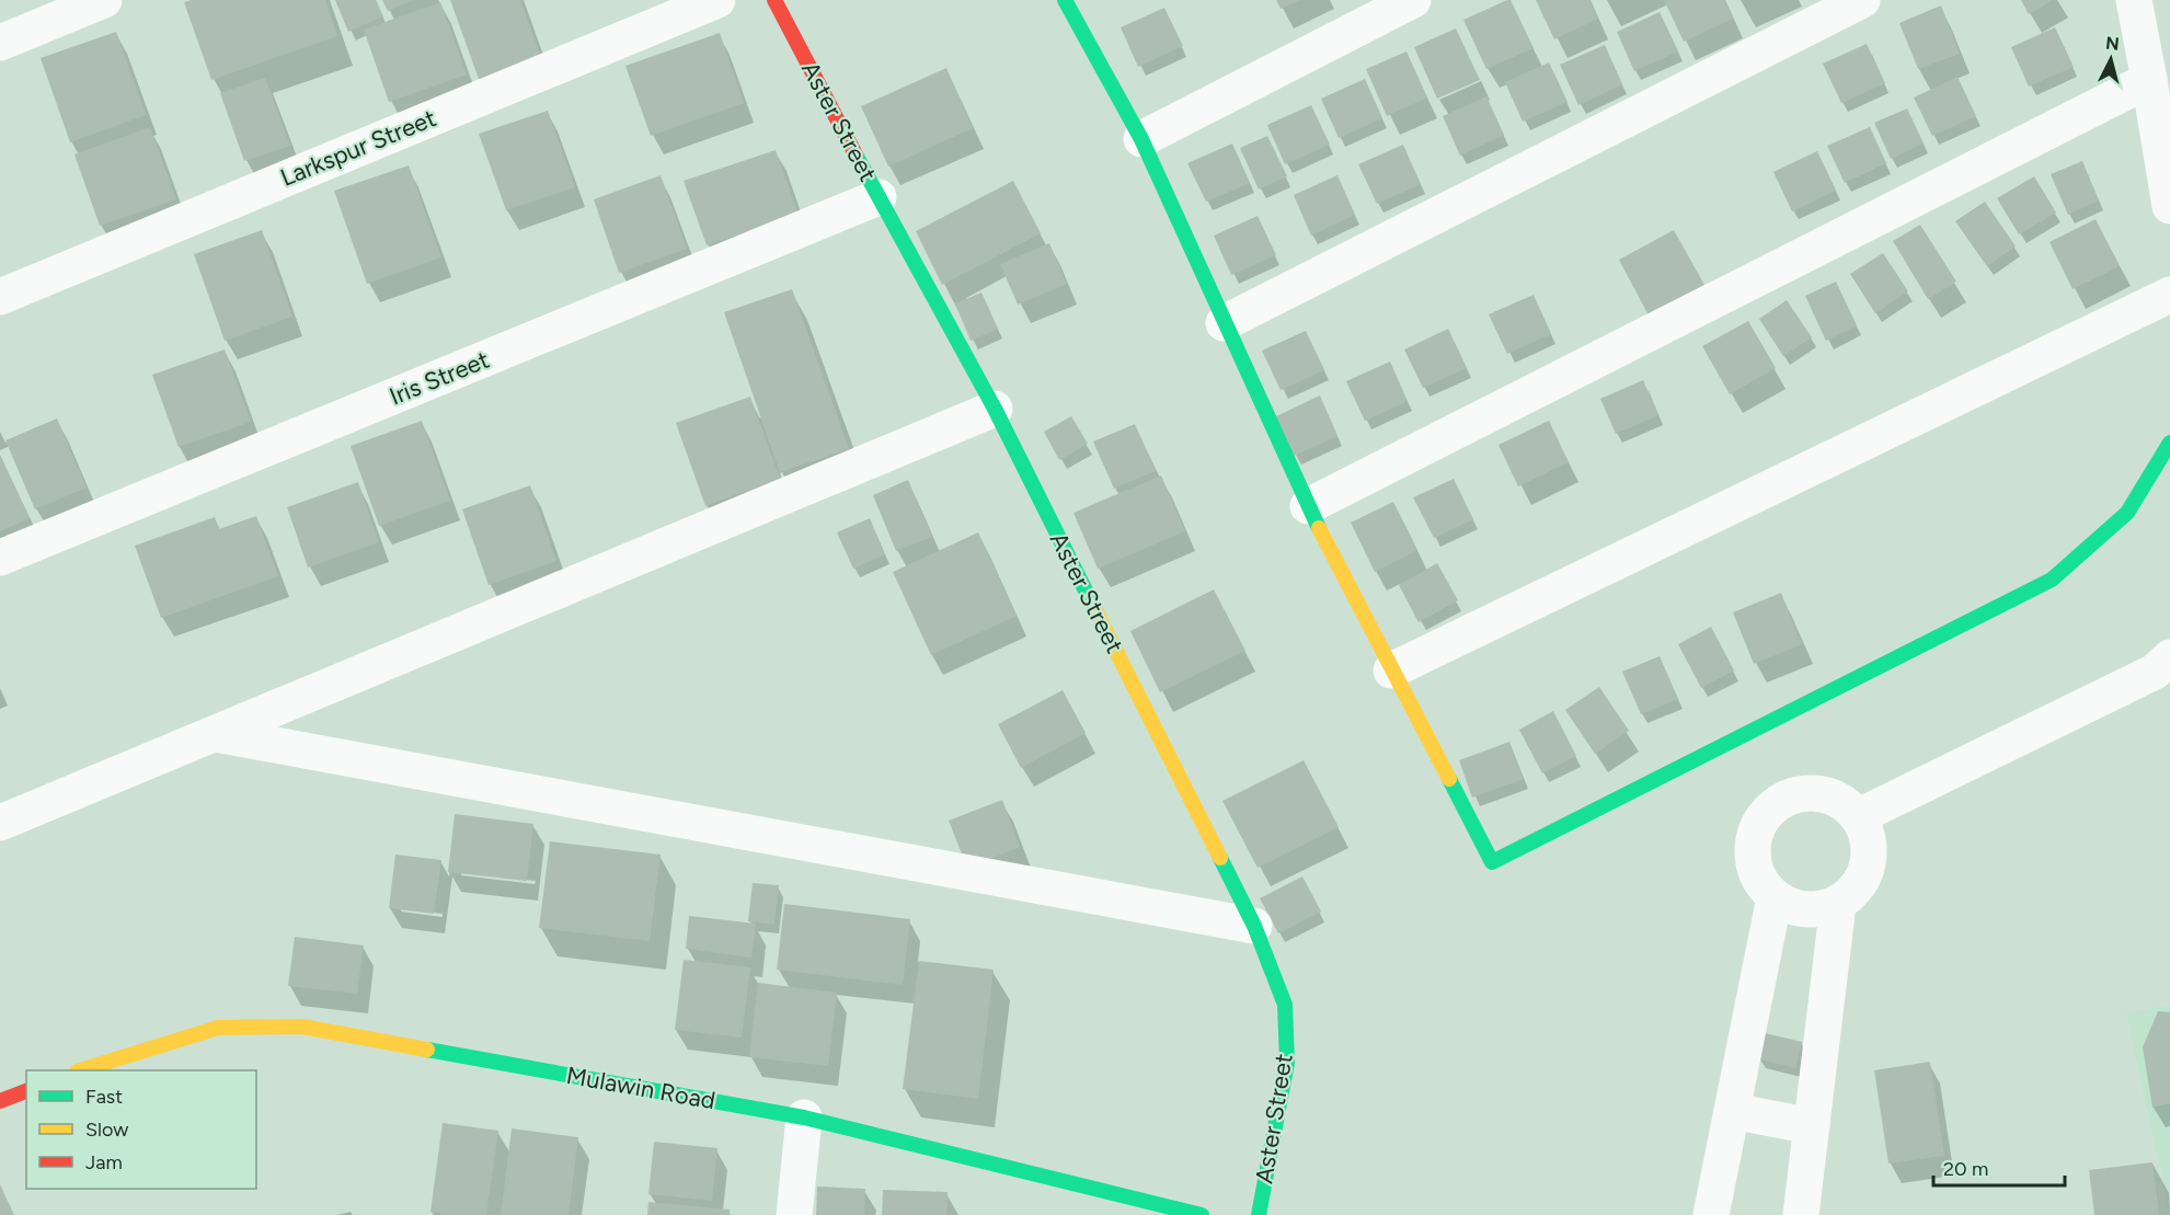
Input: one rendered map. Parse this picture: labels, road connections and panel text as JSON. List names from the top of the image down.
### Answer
{
  "streets": {
    "street": [
      "Aster Street",
      "Larkspur Street",
      "Iris Street",
      "Mulawin Road"
    ]
  },
  "crossings": [
    ["Aster Street", "Iris Street"]
  ],
  "legend": ["Fast", "Slow", "Jam"],
  "scale_bar": "20 m",
  "north": "top"
}
